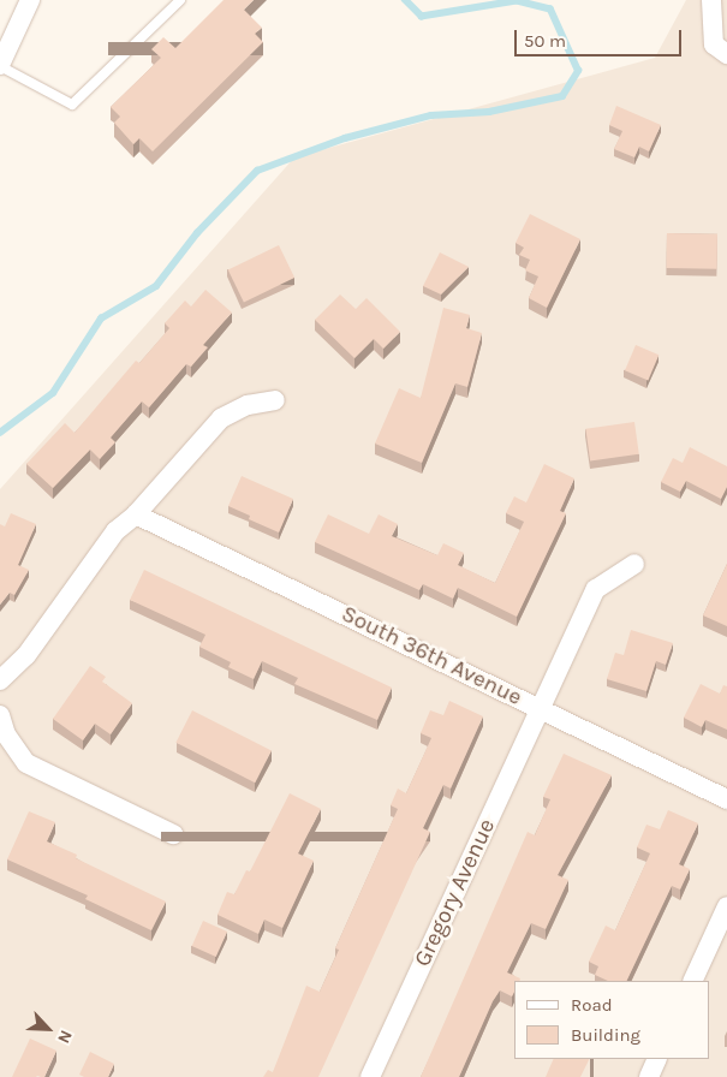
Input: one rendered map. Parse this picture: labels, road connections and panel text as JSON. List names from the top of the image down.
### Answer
{
  "streets": {
    "street": ["South 36th Avenue", "Gregory Avenue"]
  },
  "crossings": [
    ["South 36th Avenue", "Gregory Avenue"]
  ],
  "legend": ["Road", "Building"],
  "scale_bar": "50 m",
  "north": "bottom right"
}
